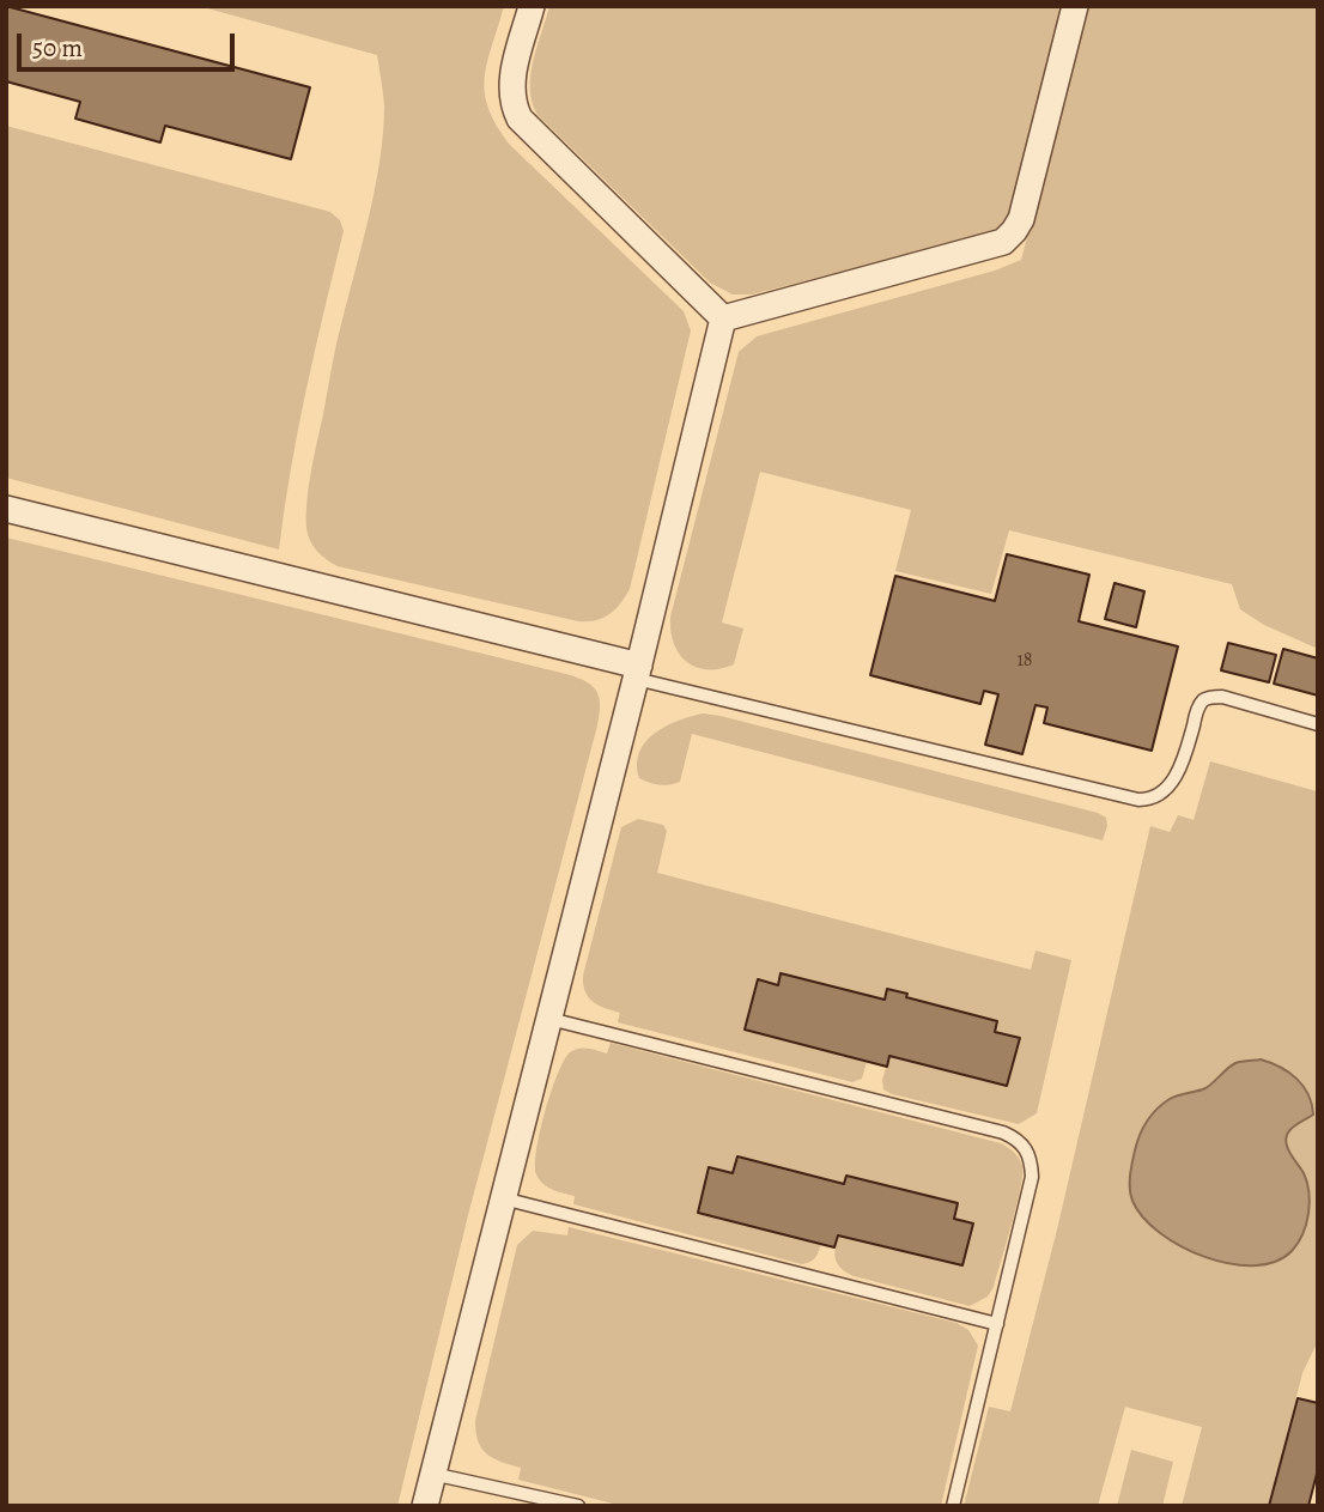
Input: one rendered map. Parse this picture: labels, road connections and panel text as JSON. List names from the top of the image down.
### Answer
{
  "house_numbers": ["18"],
  "scale_bar": "50 m"
}
